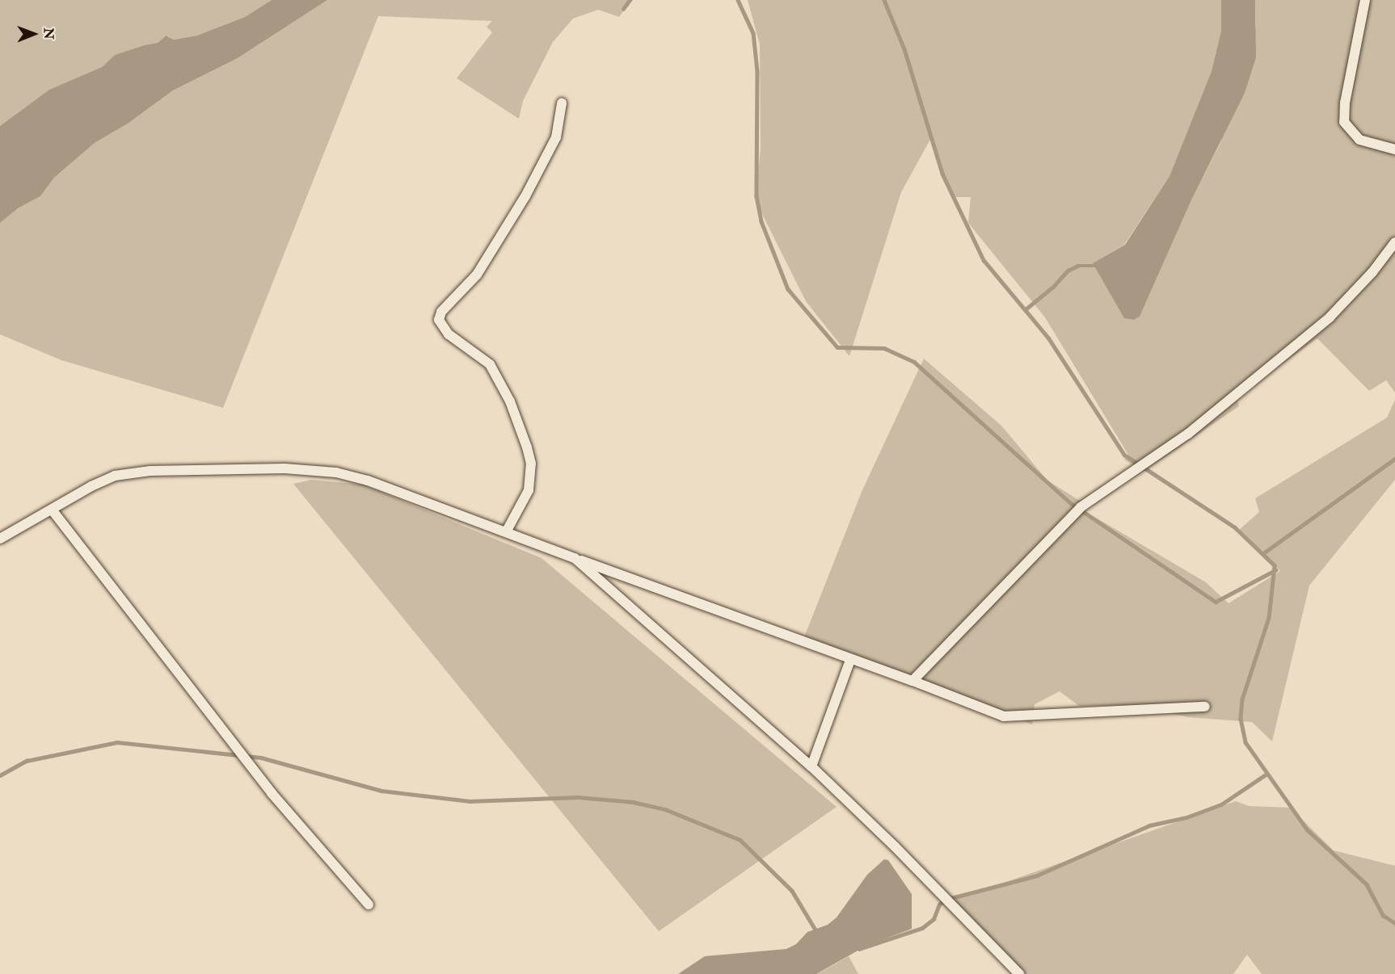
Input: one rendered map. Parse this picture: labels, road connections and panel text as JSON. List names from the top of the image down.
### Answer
{
  "north": "right"
}
